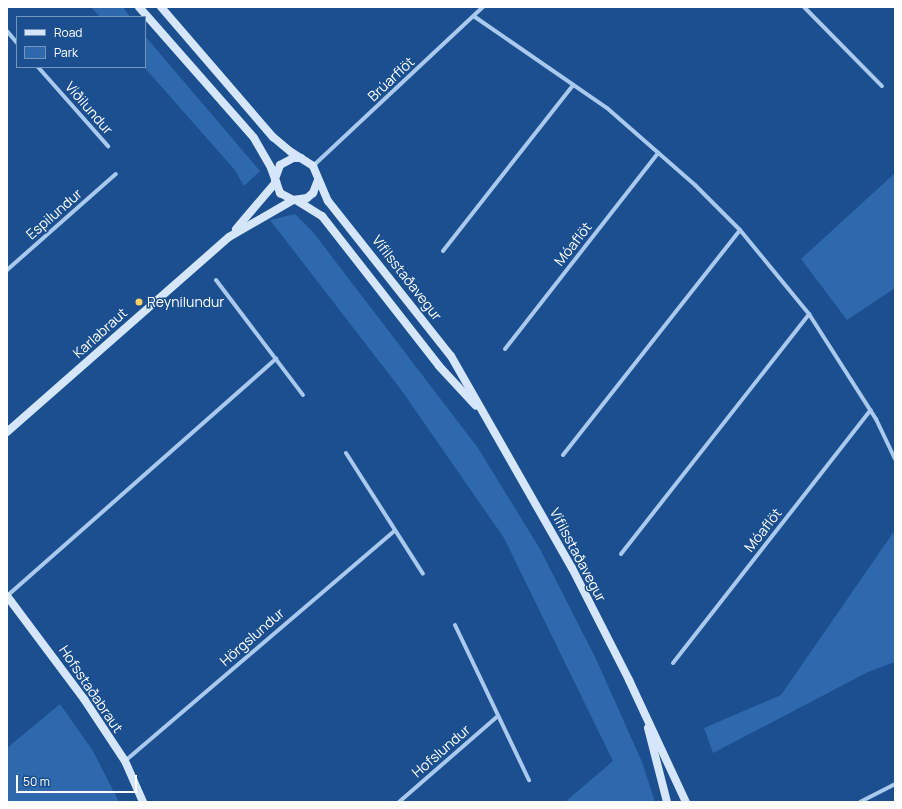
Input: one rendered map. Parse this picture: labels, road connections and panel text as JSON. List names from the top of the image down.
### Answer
{
  "streets": {
    "main road": ["Vífilsstaðavegur", "Karlabraut", "Hofsstaðabraut"],
    "street": [
      "Brúarflöt",
      "Víðilundur",
      "Espilundur",
      "Móaflöt",
      "Hörgslundur",
      "Hofslundur"
    ]
  },
  "crossings": [
    ["Brúarflöt", "Vífilsstaðavegur"],
    ["Brúarflöt", "Karlabraut"],
    ["Vífilsstaðavegur", "Karlabraut"],
    ["Hörgslundur", "Hofsstaðabraut"]
  ],
  "places": ["Reynilundur"],
  "legend": ["Road", "Park"],
  "scale_bar": "50 m"
}
